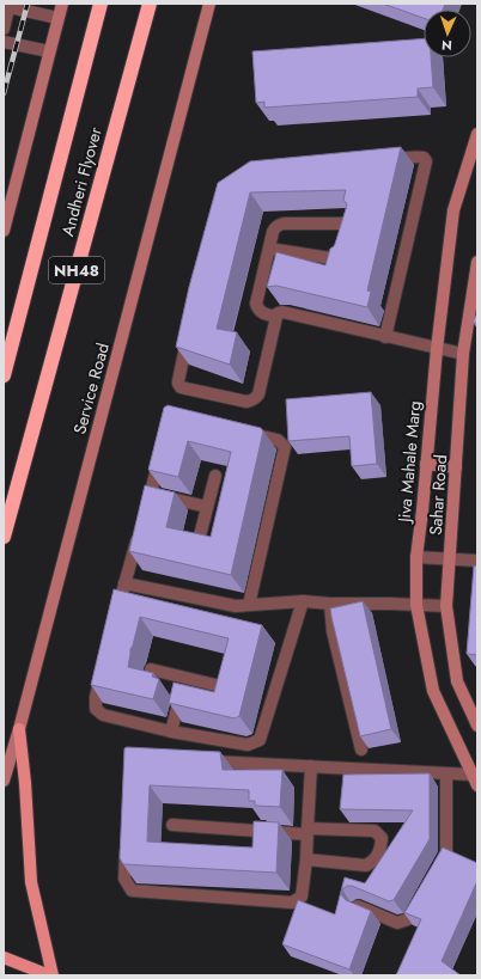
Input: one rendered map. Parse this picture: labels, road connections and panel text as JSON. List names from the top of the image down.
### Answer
{
  "streets": {
    "highway": ["Andheri Flyover", "NH48"],
    "street": ["Service Road", "Jiva Mahale Marg", "Sahar Road"]
  },
  "north": "bottom"
}
